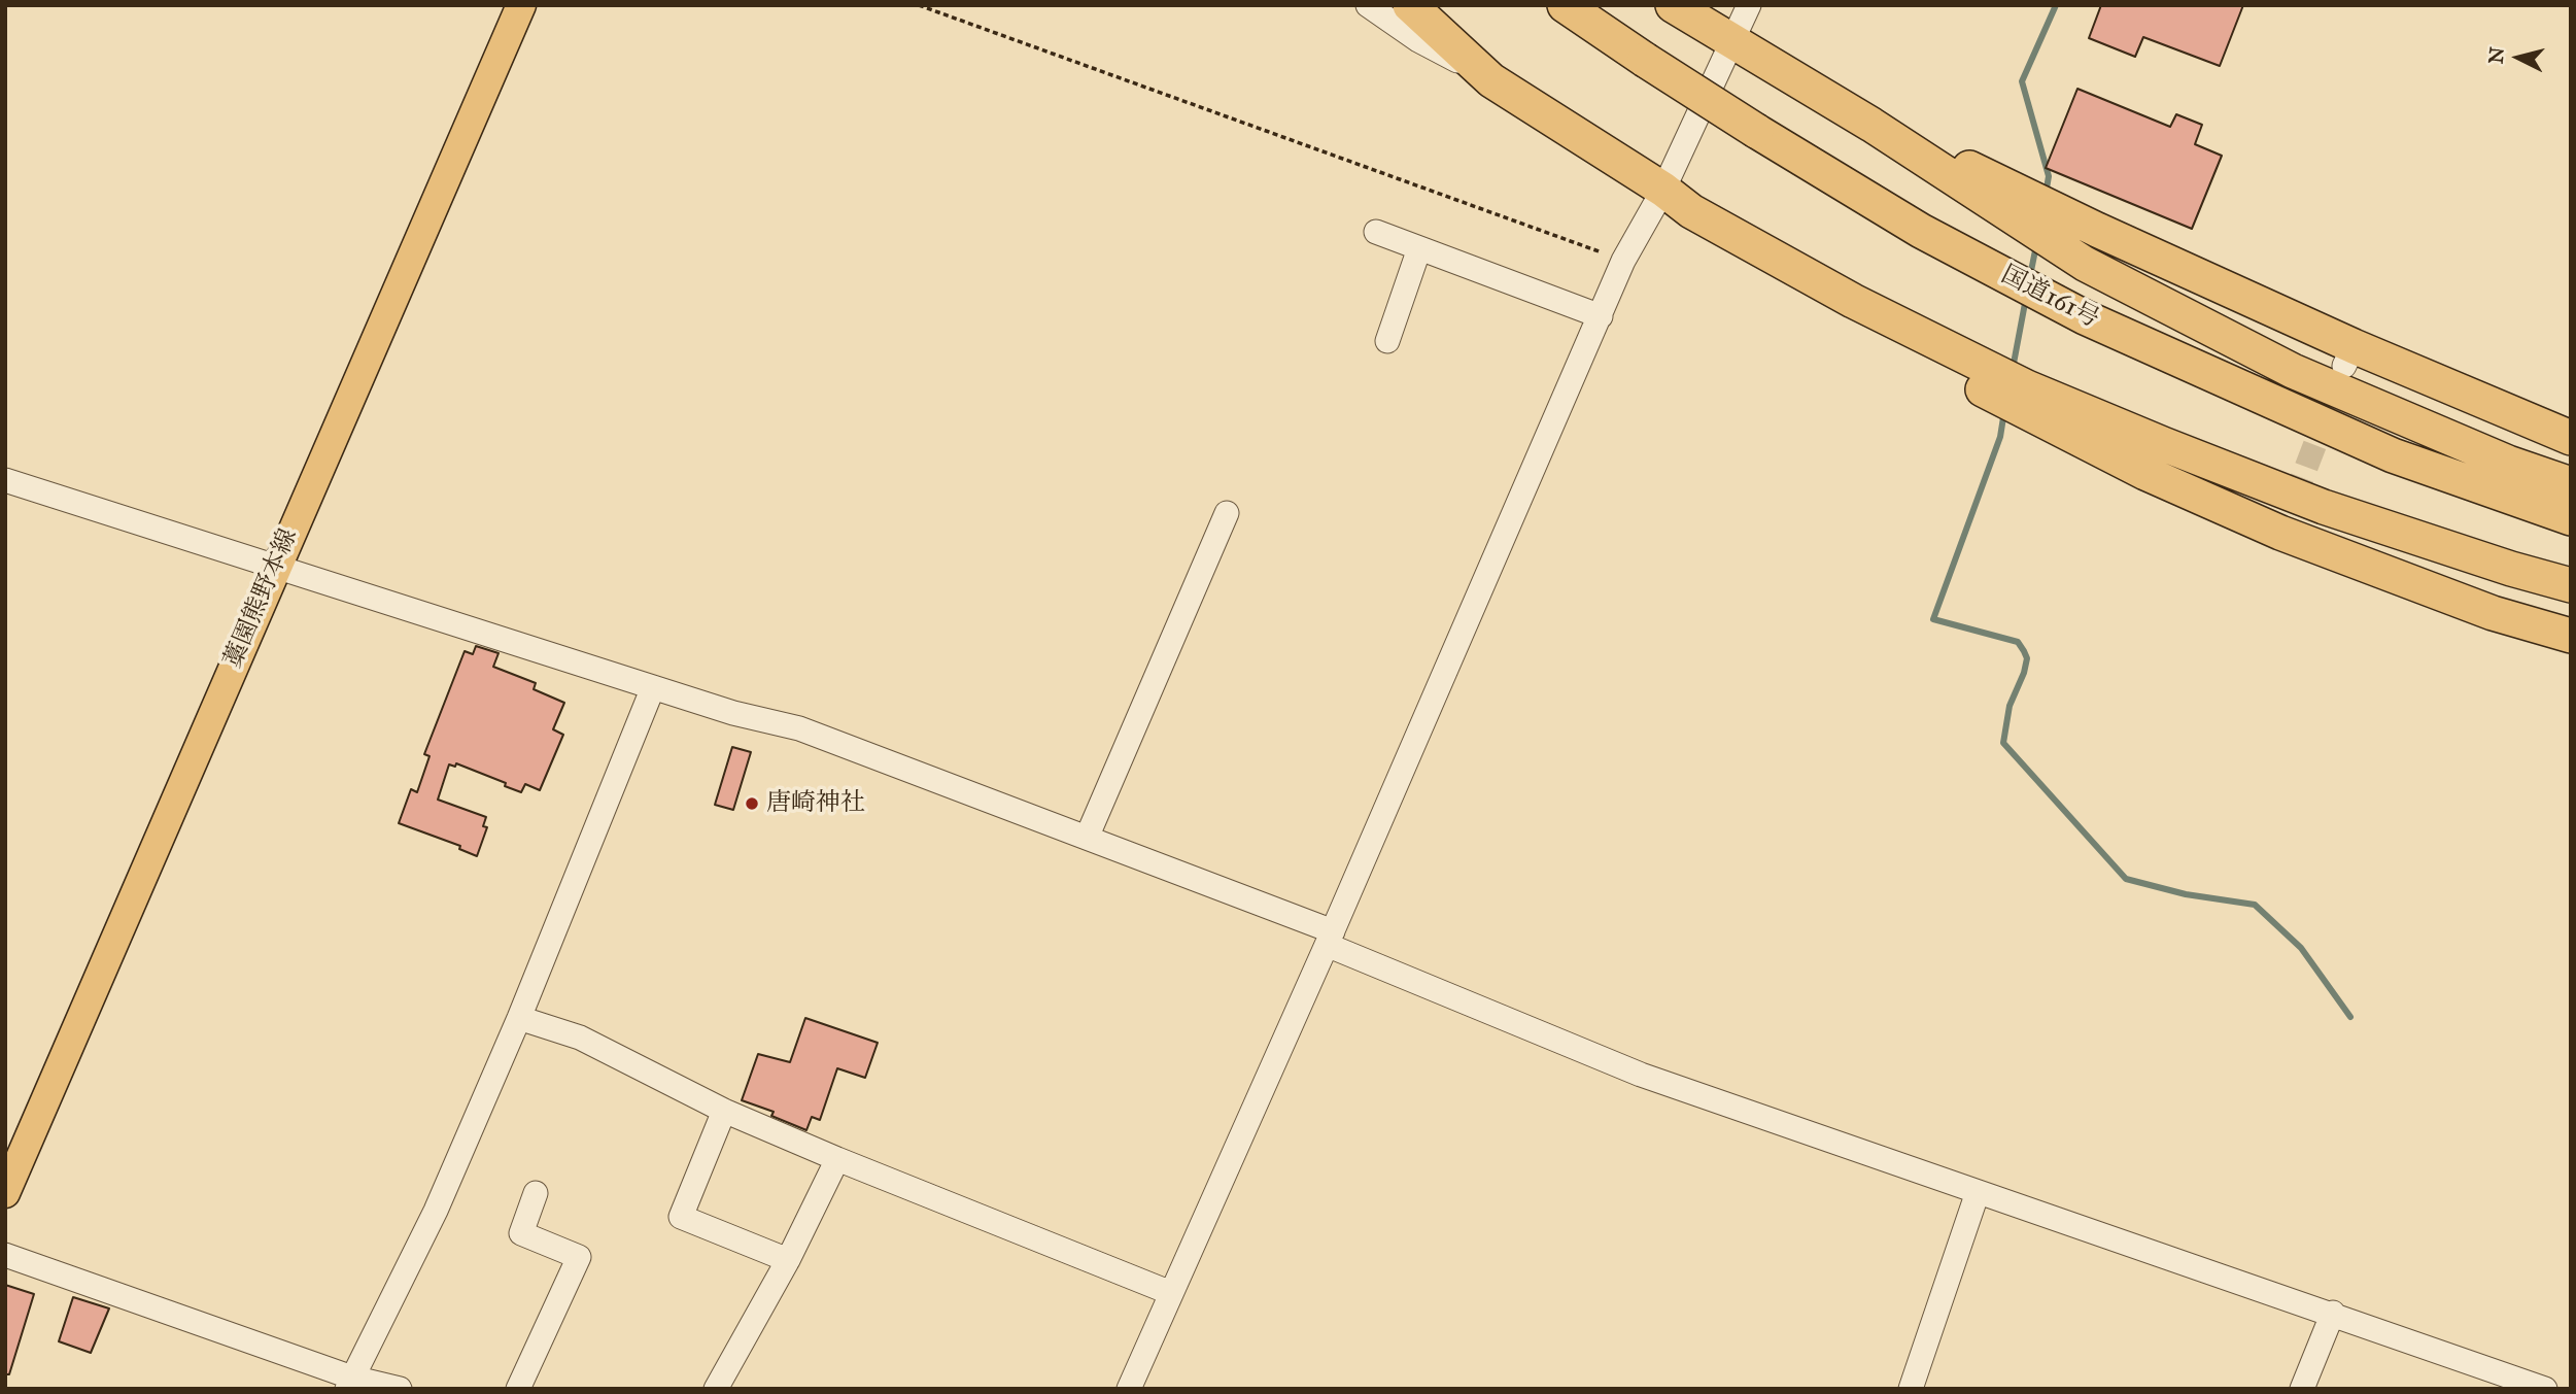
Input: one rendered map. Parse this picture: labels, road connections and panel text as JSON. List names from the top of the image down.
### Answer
{
  "streets": {
    "highway": ["国道161号"],
    "main road": ["藁園熊野本線"]
  },
  "places": ["唐崎神社"],
  "north": "left"
}
